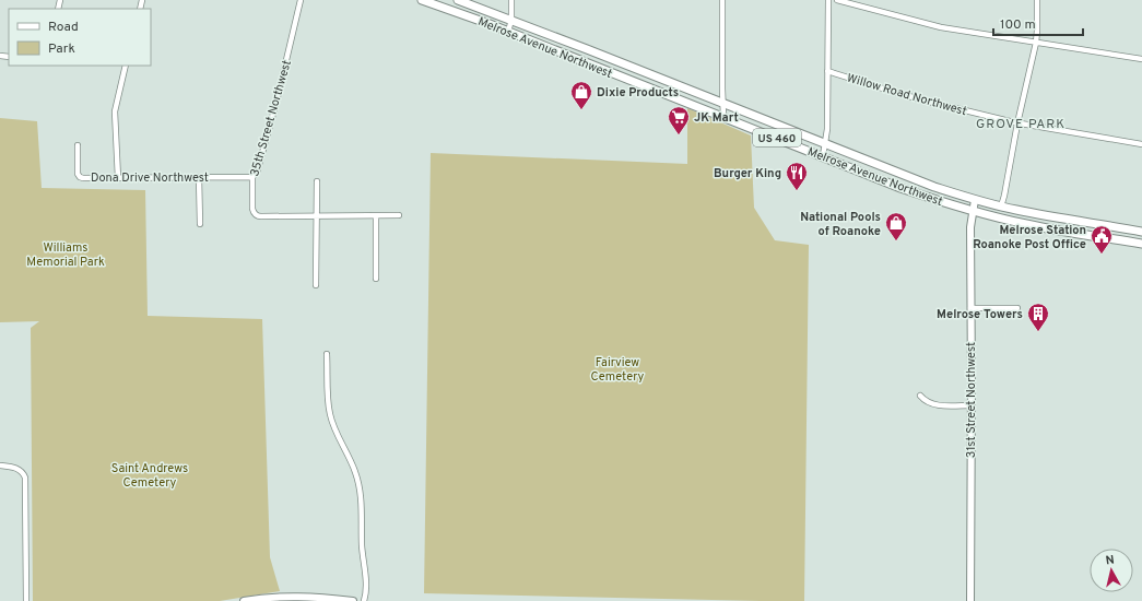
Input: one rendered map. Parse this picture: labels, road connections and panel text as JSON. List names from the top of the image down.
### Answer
{
  "streets": {
    "main road": ["Melrose Avenue Northwest", "US 460"],
    "street": [
      "Willow Road Northwest",
      "35th Street Northwest",
      "Dona Drive Northwest",
      "31st Street Northwest"
    ]
  },
  "crossings": [
    ["Melrose Avenue Northwest", "31st Street Northwest"],
    ["35th Street Northwest", "Dona Drive Northwest"]
  ],
  "districts": ["GROVE PARK"],
  "parks": ["Williams Memorial Park", "Fairview Cemetery", "Saint Andrews Cemetery"],
  "places": {
    "shop": ["Dixie Products", "National Pools of Roanoke"],
    "supermarket": ["JK Mart"],
    "restaurant": ["Burger King"],
    "public building": ["Melrose Station Roanoke Post Office"],
    "building": ["Melrose Towers"]
  },
  "legend": ["Road", "Park"],
  "scale_bar": "100 m",
  "north": "top"
}
